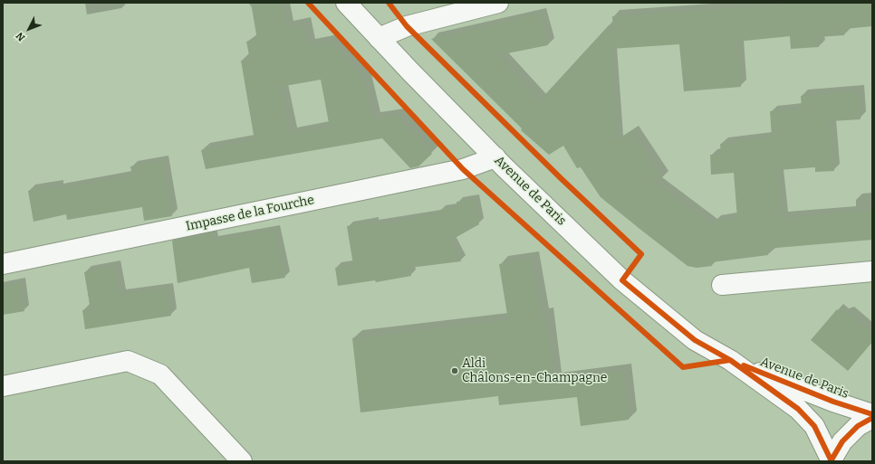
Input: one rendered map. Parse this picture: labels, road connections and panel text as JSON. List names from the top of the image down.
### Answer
{
  "streets": {
    "street": ["Avenue de Paris", "Impasse de la Fourche"]
  },
  "crossings": [
    ["Avenue de Paris", "Impasse de la Fourche"]
  ],
  "places": ["Aldi Châlons-en-Champagne"],
  "north": "bottom left"
}
